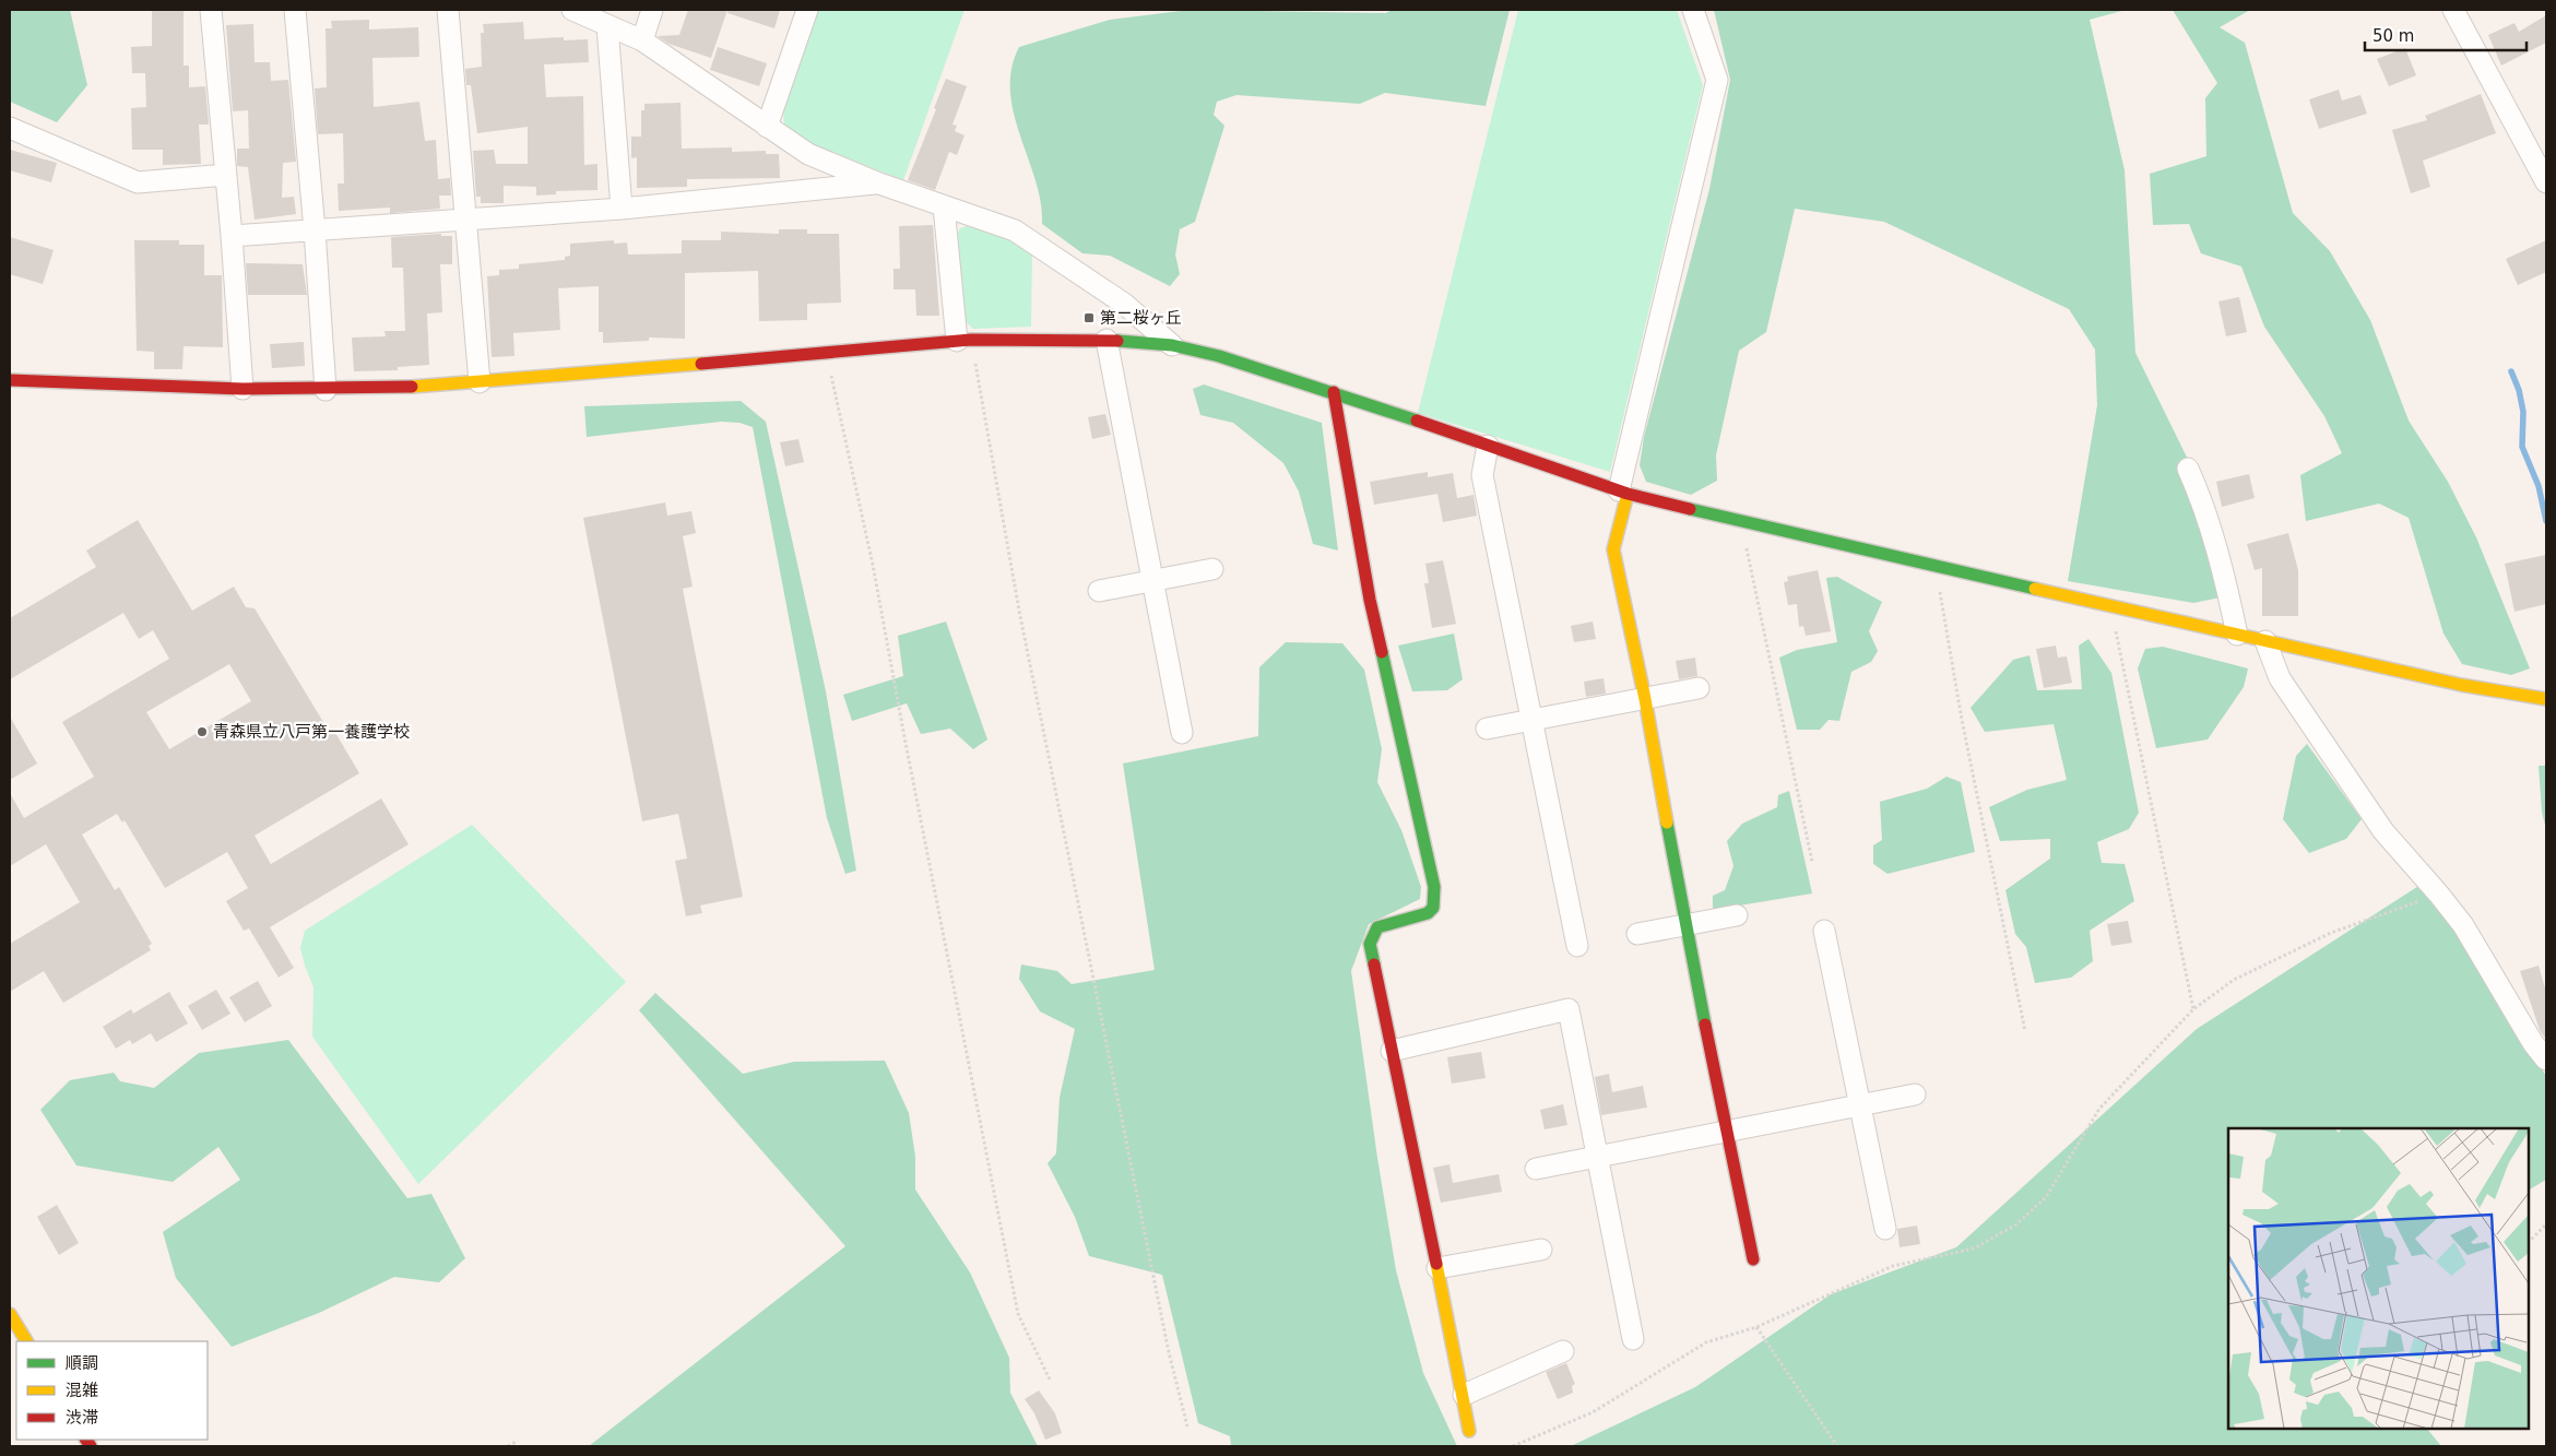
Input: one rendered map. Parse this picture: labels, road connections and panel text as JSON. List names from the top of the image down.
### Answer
{
  "places": {
    "transit": ["第二桜ヶ丘"],
    "other": ["青森県立八戸第一養護学校"]
  },
  "legend": ["順調", "混雑", "渋滞"],
  "scale_bar": "50 m"
}
